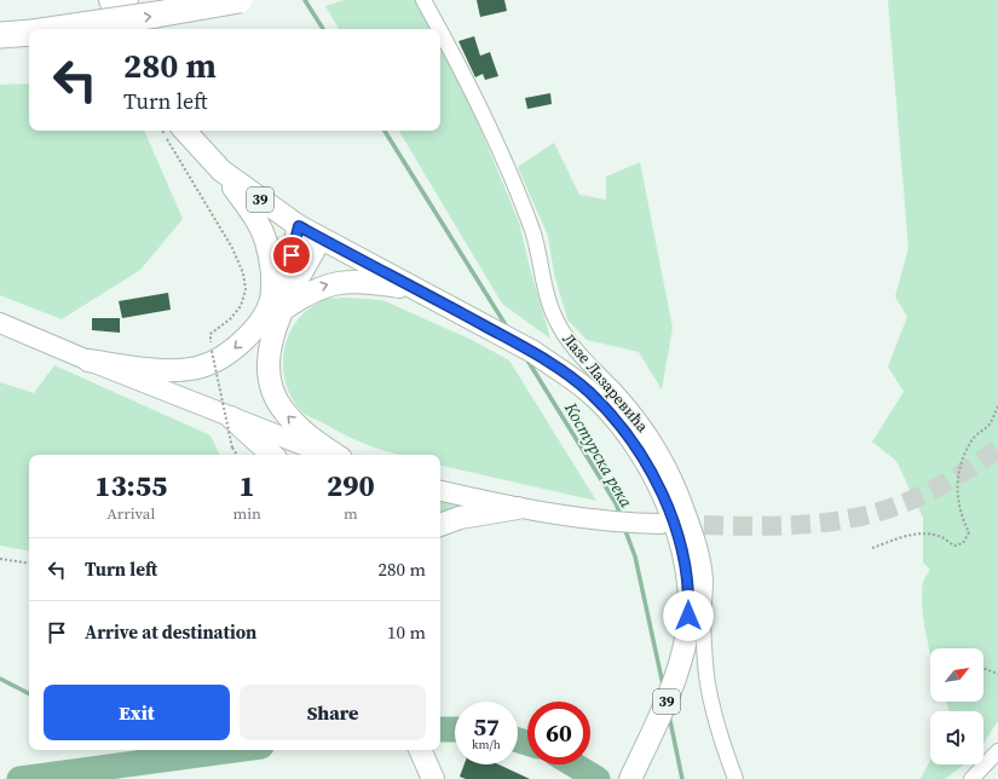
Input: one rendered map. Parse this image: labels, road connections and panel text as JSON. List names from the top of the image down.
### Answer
{
  "streets": {
    "main road": ["39"],
    "street": ["Лазе Лазаревића"]
  },
  "water": ["Костурска река"],
  "north": "top right",
  "page": {
    "turn": ["280 m", "Turn left"],
    "eta": [
      "13:55",
      "Arrival",
      "1",
      "min",
      "290",
      "m"
    ],
    "list": [
      {
        "name": "Turn left",
        "value": "280 m"
      },
      {
        "name": "Arrive at destination",
        "value": "10 m"
      }
    ],
    "buttons": ["Exit", "Share"],
    "speed": "57 km/h",
    "limit": "60"
  }
}
